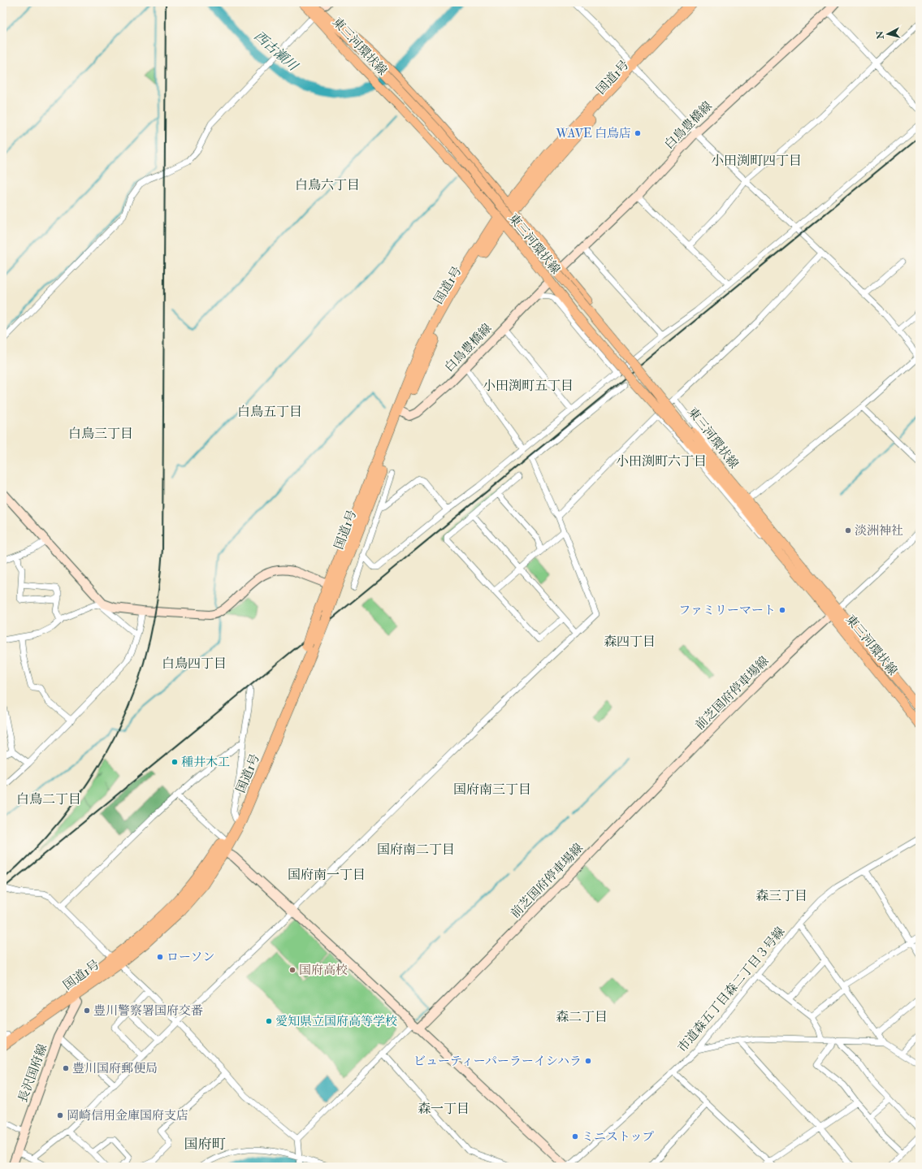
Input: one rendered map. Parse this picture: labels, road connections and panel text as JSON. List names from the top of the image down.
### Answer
{
  "streets": {
    "highway": ["国道1号"],
    "main road": [
      "東三河環状線",
      "白鳥豊橋線",
      "前芝国府停車場線",
      "長沢国府線"
    ],
    "street": ["市道森五丁目森二丁目３号線"]
  },
  "crossings": [
    ["東三河環状線", "国道1号"],
    ["東三河環状線", "白鳥豊橋線"],
    ["東三河環状線", "前芝国府停車場線"],
    ["国道1号", "白鳥豊橋線"],
    ["国道1号", "長沢国府線"]
  ],
  "districts": [
    "小田渕町四丁目",
    "白鳥六丁目",
    "小田渕町五丁目",
    "白鳥五丁目",
    "白鳥三丁目",
    "小田渕町六丁目",
    "森四丁目",
    "白鳥四丁目",
    "国府南三丁目",
    "白鳥二丁目",
    "国府南二丁目",
    "国府南一丁目",
    "森三丁目",
    "森二丁目",
    "森一丁目",
    "国府町"
  ],
  "water": ["西古瀬川"],
  "places": [
    "WAVE 白鳥店",
    "淡洲神社",
    "ファミリーマート",
    "種井木工",
    "ローソン",
    "国府高校",
    "豊川警察署国府交番",
    "愛知県立国府高等学校",
    "ビューティーパーラーイシハラ",
    "豊川国府郵便局",
    "岡崎信用金庫国府支店",
    "ミニストップ"
  ],
  "north": "left"
}
